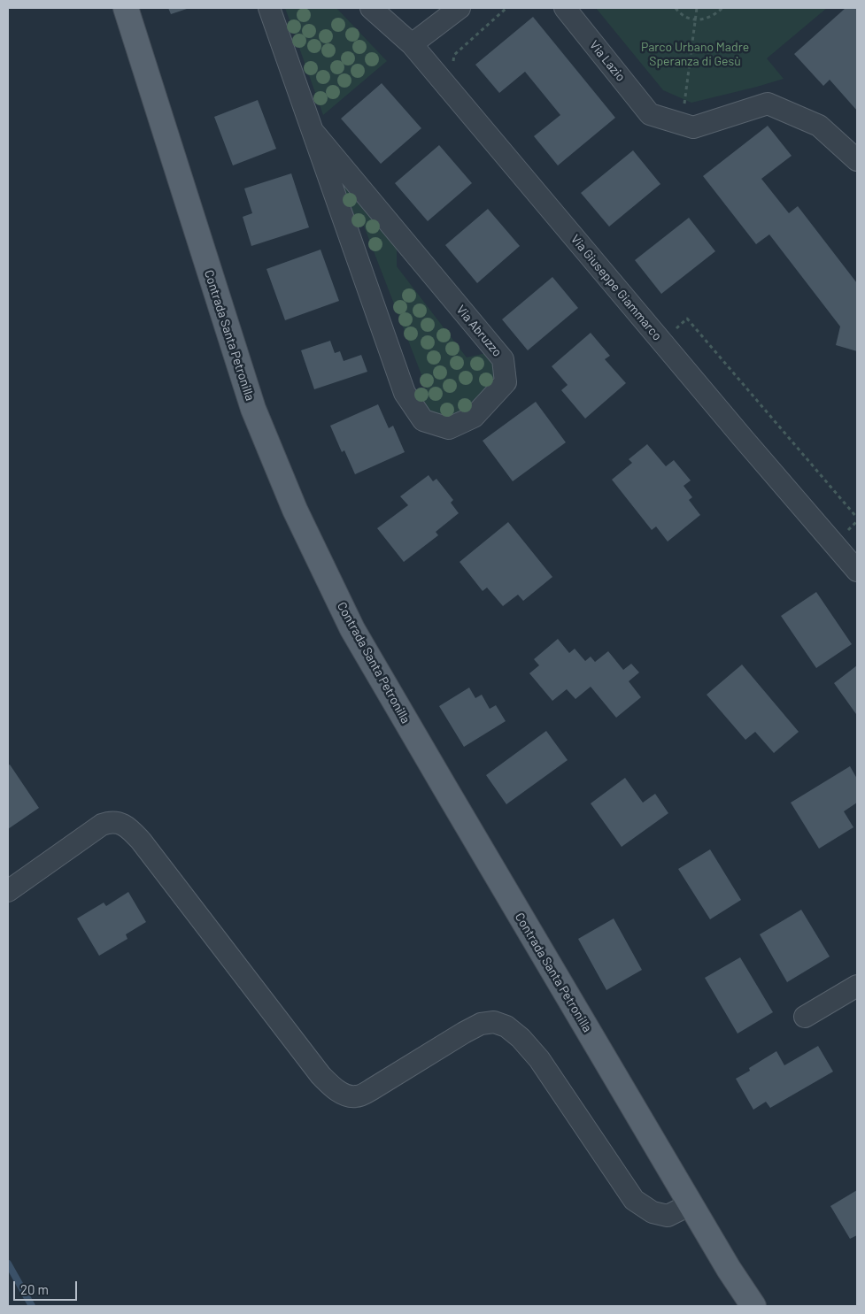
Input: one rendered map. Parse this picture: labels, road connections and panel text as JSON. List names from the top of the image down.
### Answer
{
  "streets": {
    "main road": ["Contrada Santa Petronilla"],
    "street": ["Via Lazio", "Via Giuseppe Giammarco", "Via Abruzzo"]
  },
  "parks": ["Parco Urbano Madre Speranza di Gesù"],
  "scale_bar": "20 m"
}
